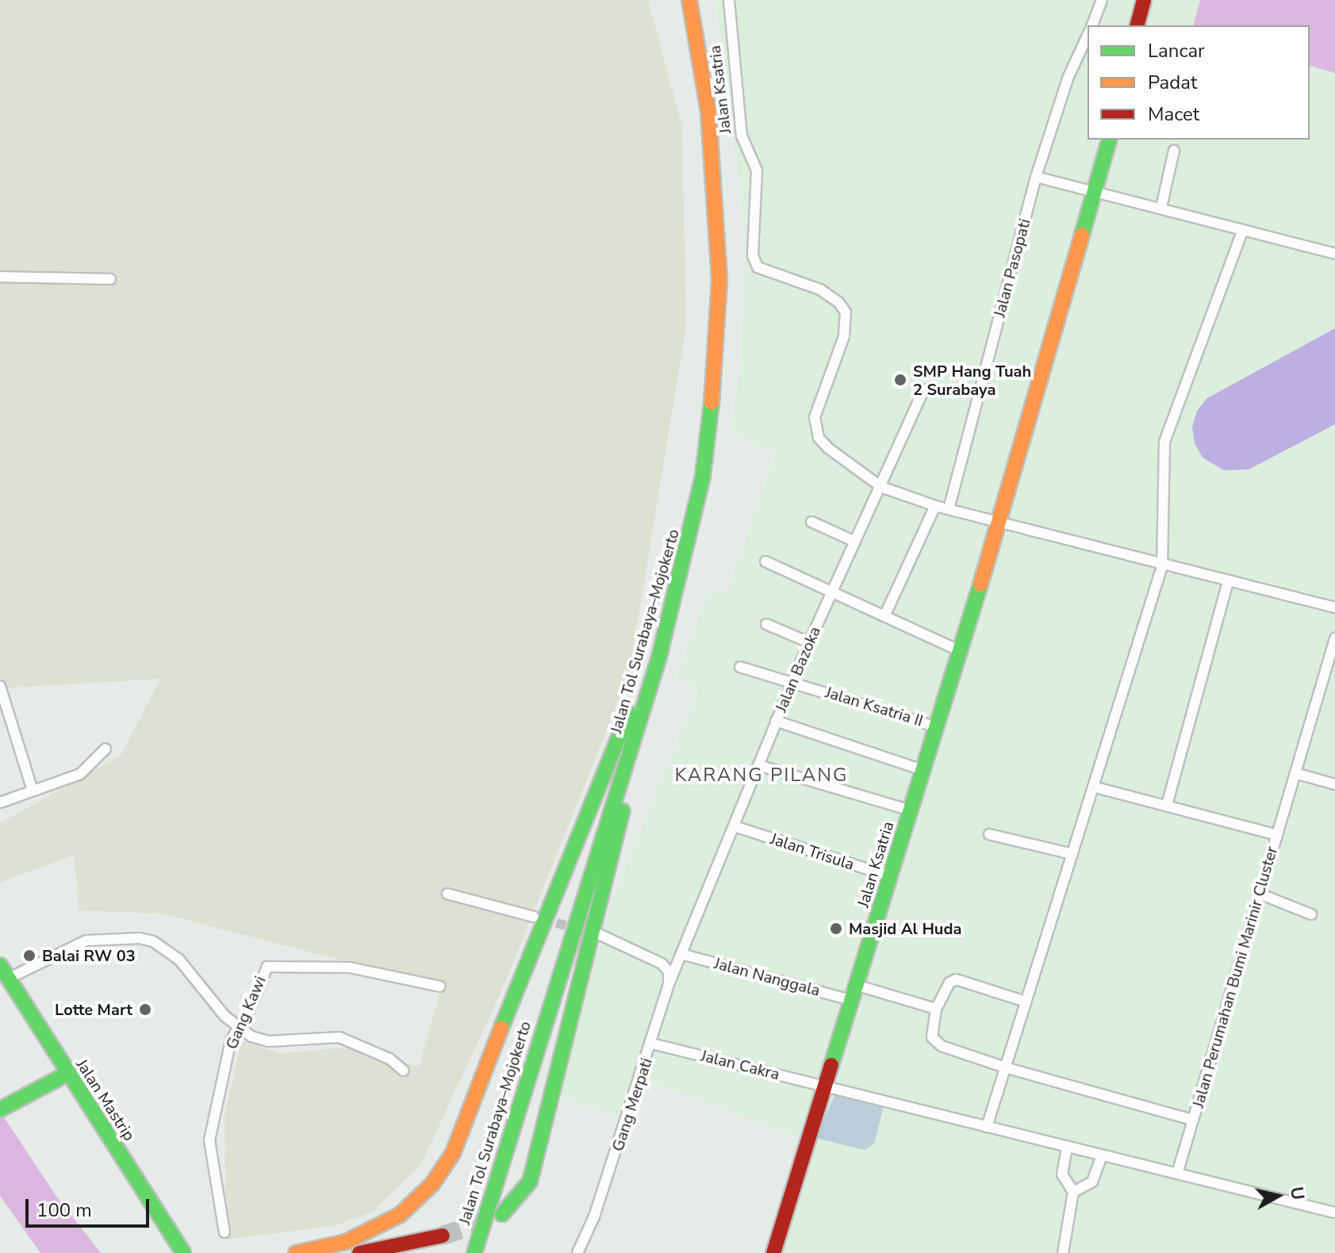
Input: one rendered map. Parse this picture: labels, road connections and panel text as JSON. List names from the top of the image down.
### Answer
{
  "streets": {
    "main road": ["Jalan Ksatria", "Jalan Tol Surabaya–Mojokerto", "Jalan Mastrip"],
    "street": [
      "Jalan Pasopati",
      "Jalan Bazoka",
      "Jalan Ksatria II",
      "Jalan Trisula",
      "Jalan Nanggala",
      "Jalan Perumahan Bumi Marinir Cluster",
      "Gang Kawi",
      "Jalan Cakra",
      "Gang Merpati"
    ]
  },
  "crossings": [
    ["Jalan Ksatria", "Jalan Pasopati"],
    ["Jalan Ksatria", "Jalan Bazoka"],
    ["Jalan Ksatria", "Jalan Ksatria II"],
    ["Jalan Ksatria", "Jalan Trisula"],
    ["Jalan Ksatria", "Jalan Nanggala"],
    ["Jalan Ksatria", "Jalan Cakra"],
    ["Jalan Bazoka", "Jalan Ksatria II"],
    ["Jalan Bazoka", "Jalan Trisula"],
    ["Jalan Bazoka", "Jalan Nanggala"],
    ["Jalan Bazoka", "Gang Merpati"],
    ["Jalan Nanggala", "Gang Merpati"],
    ["Jalan Cakra", "Gang Merpati"]
  ],
  "districts": ["KARANG PILANG"],
  "places": [
    "SMP Hang Tuah 2 Surabaya",
    "Masjid Al Huda",
    "Balai RW 03",
    "Lotte Mart"
  ],
  "legend": ["Lancar", "Padat", "Macet"],
  "scale_bar": "100 m",
  "north": "right"
}
